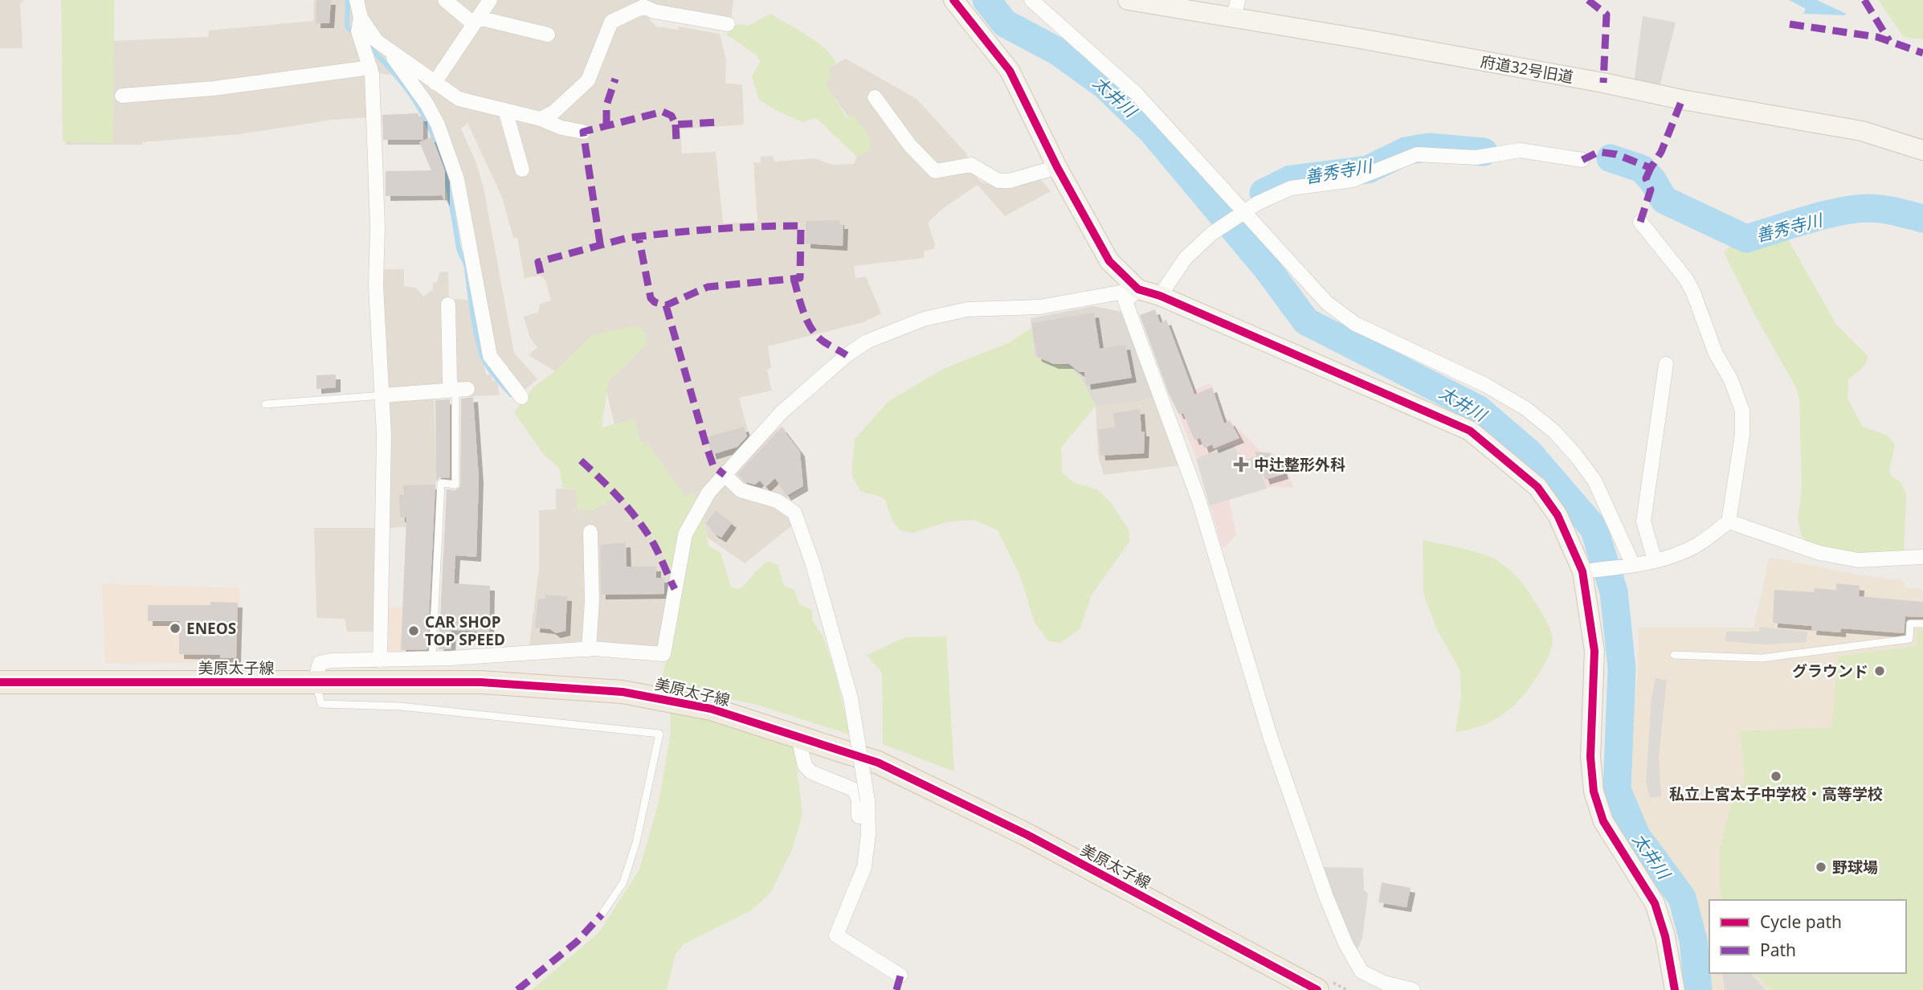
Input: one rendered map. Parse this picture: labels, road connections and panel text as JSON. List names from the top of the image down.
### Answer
{
  "streets": {
    "main road": ["美原太子線"],
    "street": ["府道32号旧道"]
  },
  "water": ["太井川", "善秀寺川"],
  "places": {
    "health": ["中辻整形外科"],
    "other": [
      "ENEOS",
      "CAR SHOP TOP SPEED",
      "グラウンド",
      "私立上宮太子中学校・高等学校",
      "野球場"
    ]
  },
  "legend": ["Cycle path", "Path"]
}
